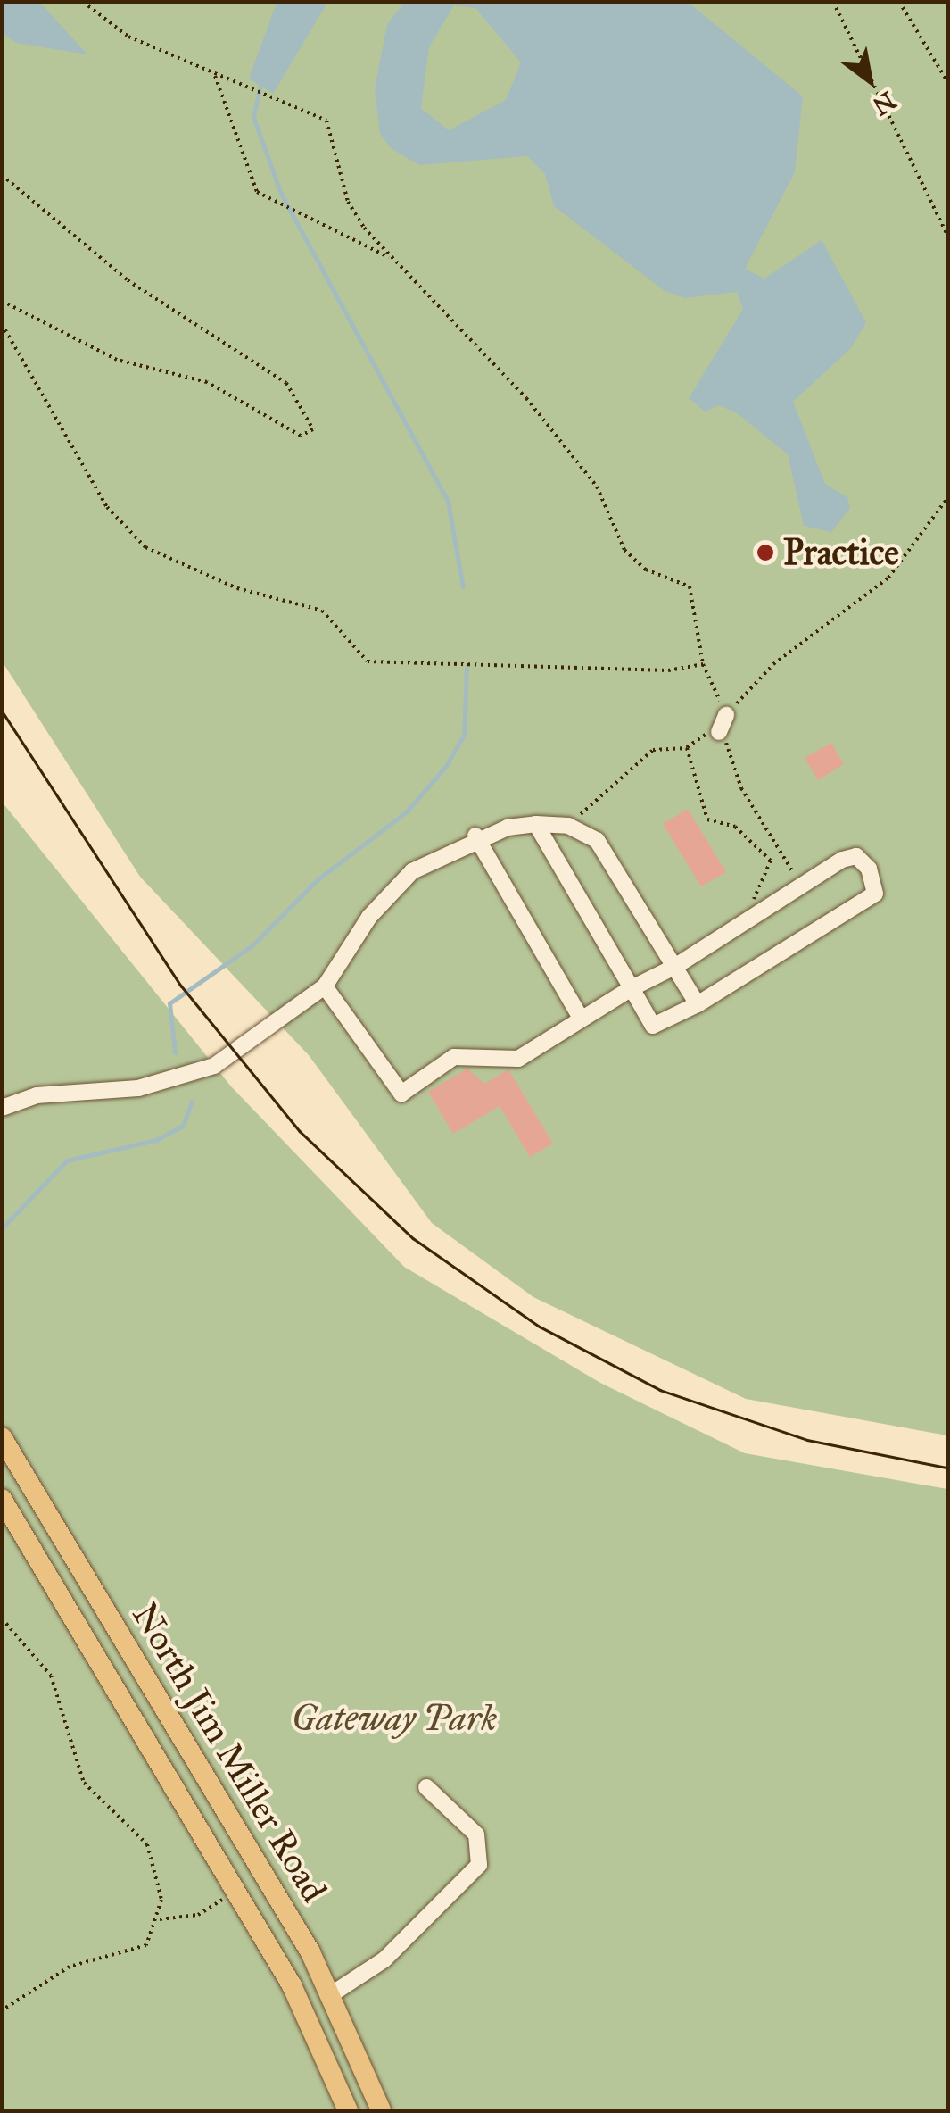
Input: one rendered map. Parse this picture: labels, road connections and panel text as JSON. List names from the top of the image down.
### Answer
{
  "streets": {
    "main road": ["North Jim Miller Road"]
  },
  "parks": ["Gateway Park"],
  "places": ["Practice"],
  "north": "bottom right"
}
